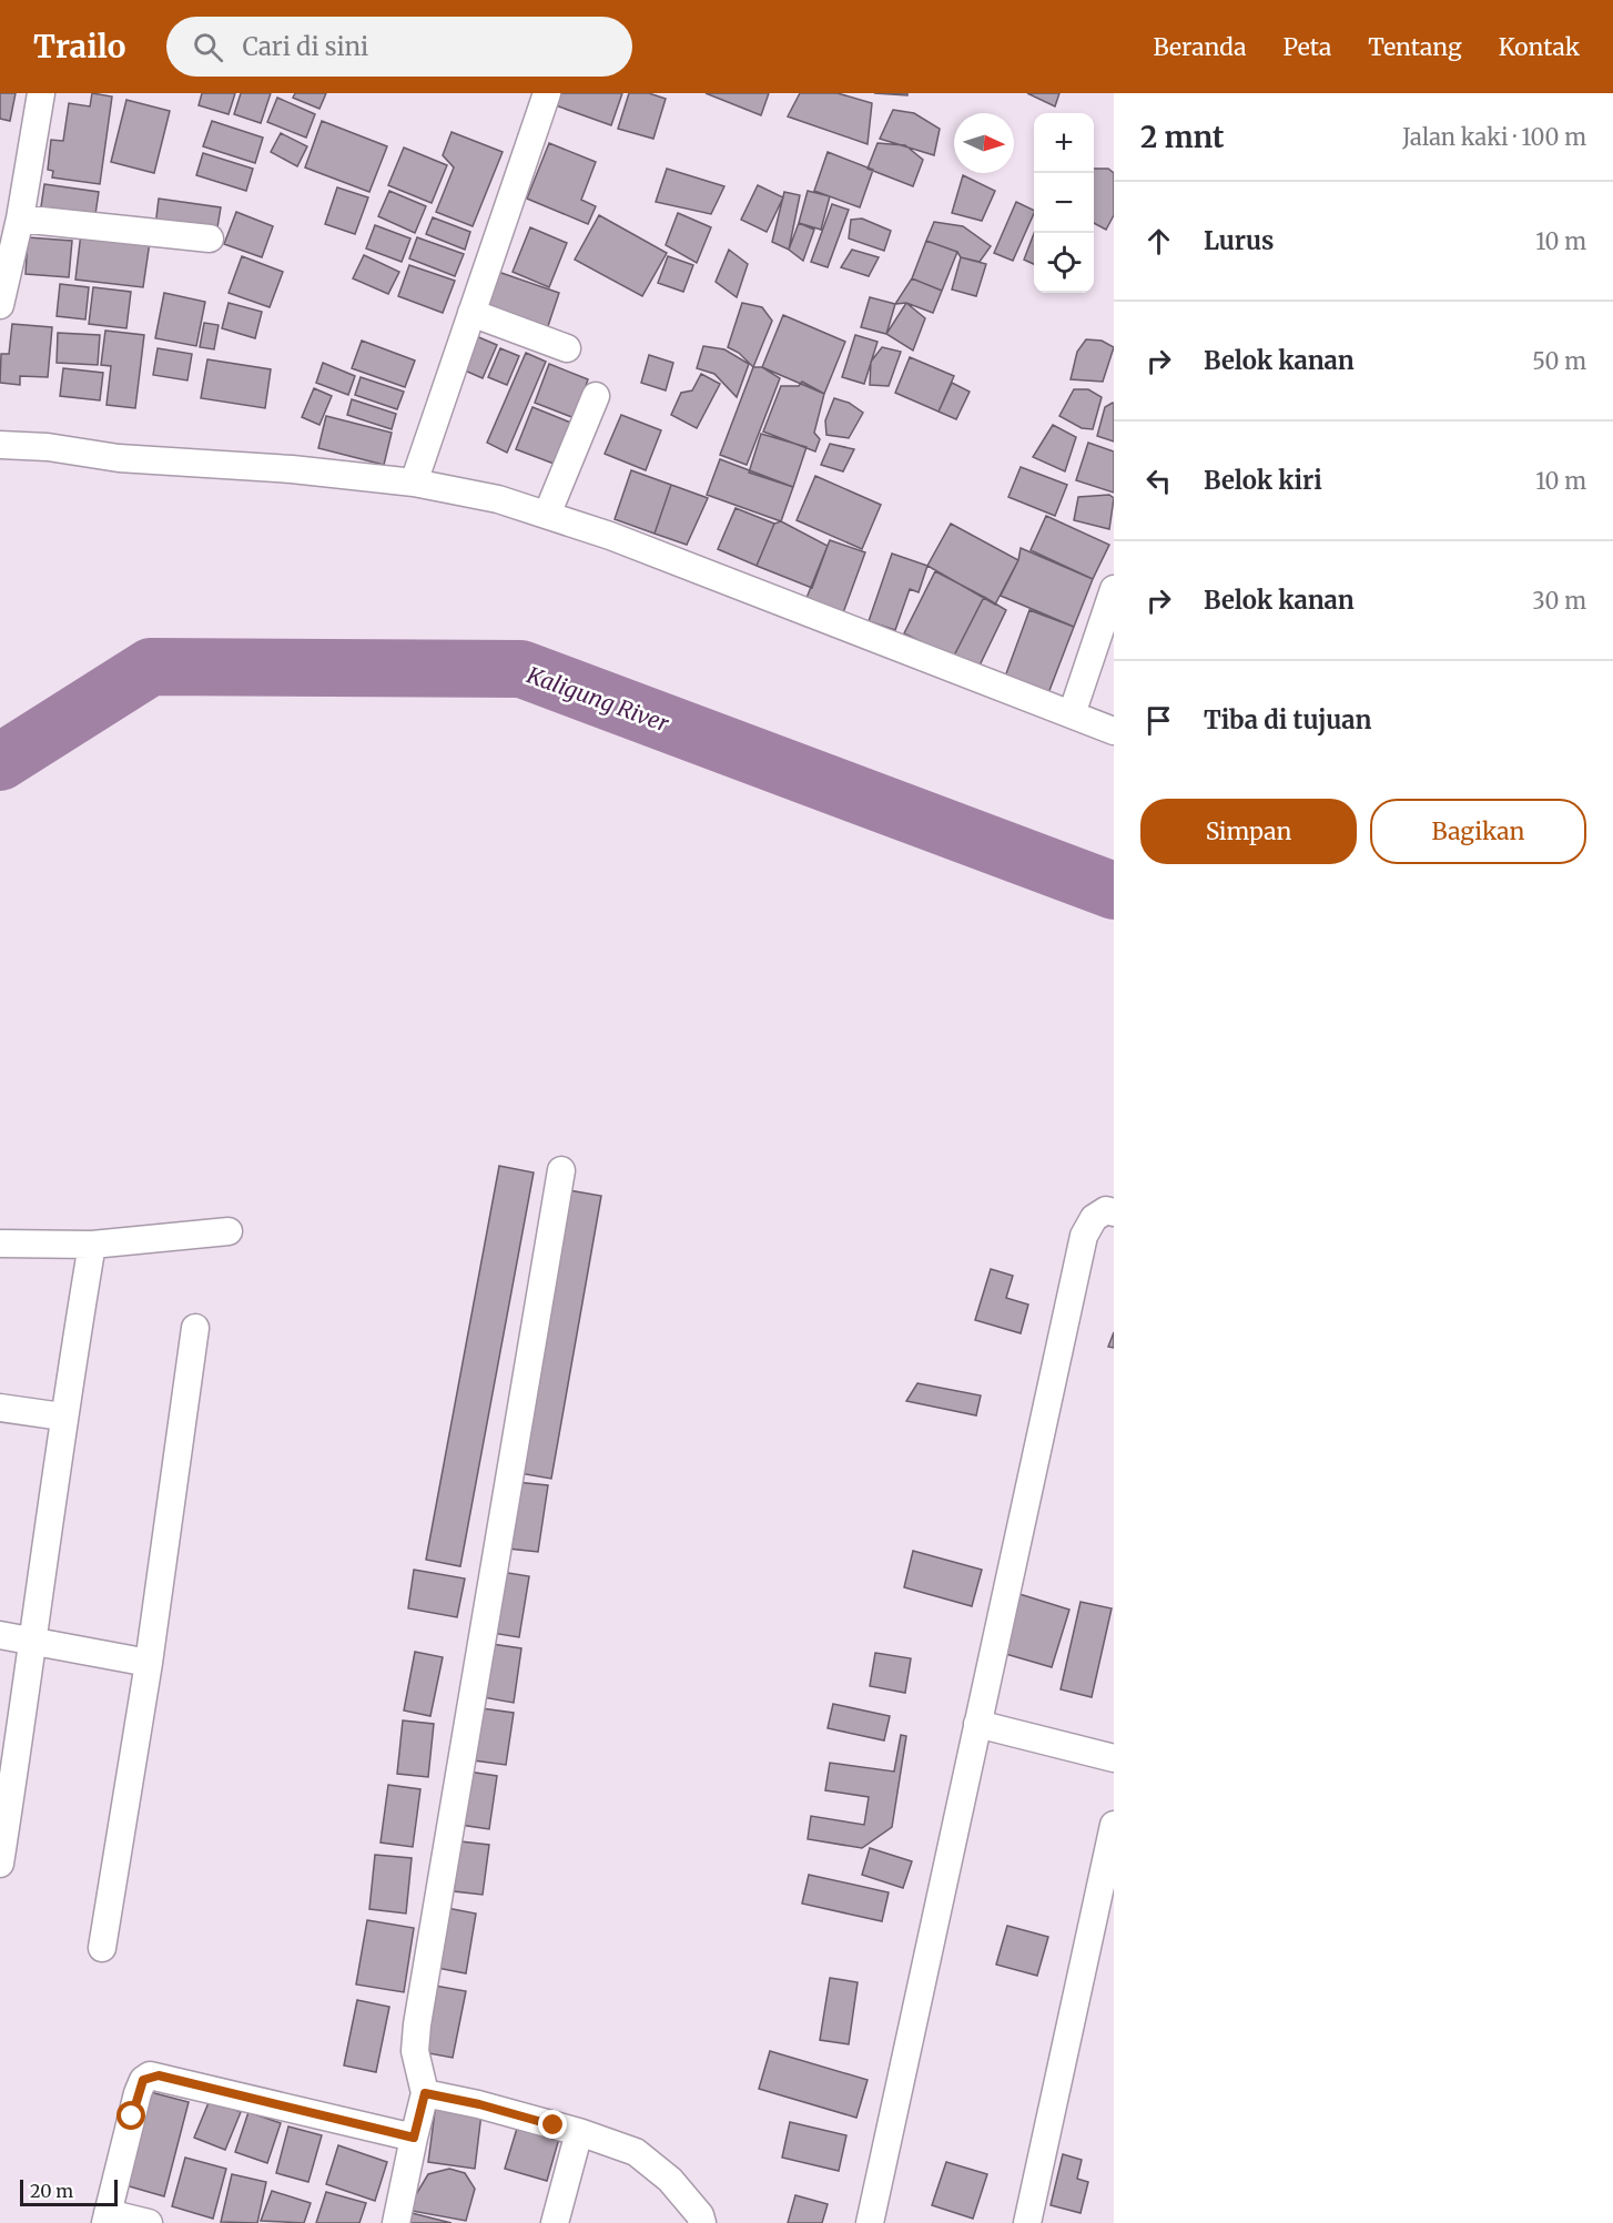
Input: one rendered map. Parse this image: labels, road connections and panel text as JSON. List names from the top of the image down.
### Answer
{
  "water": ["Kaligung River"],
  "scale_bar": "20 m",
  "north": "right",
  "page": {
    "header": "Trailo",
    "search": "Cari di sini",
    "nav": [
      "Beranda",
      "Peta",
      "Tentang",
      "Kontak"
    ],
    "heading": ["2 mnt", "Jalan kaki · 100 m"],
    "map_buttons": ["+", "−"],
    "list": [
      ["Lurus", "10 m"],
      ["Belok kanan", "50 m"],
      ["Belok kiri", "10 m"],
      ["Belok kanan", "30 m"],
      "Tiba di tujuan"
    ],
    "buttons": ["Simpan", "Bagikan"],
    "scale": "20 m"
  }
}
